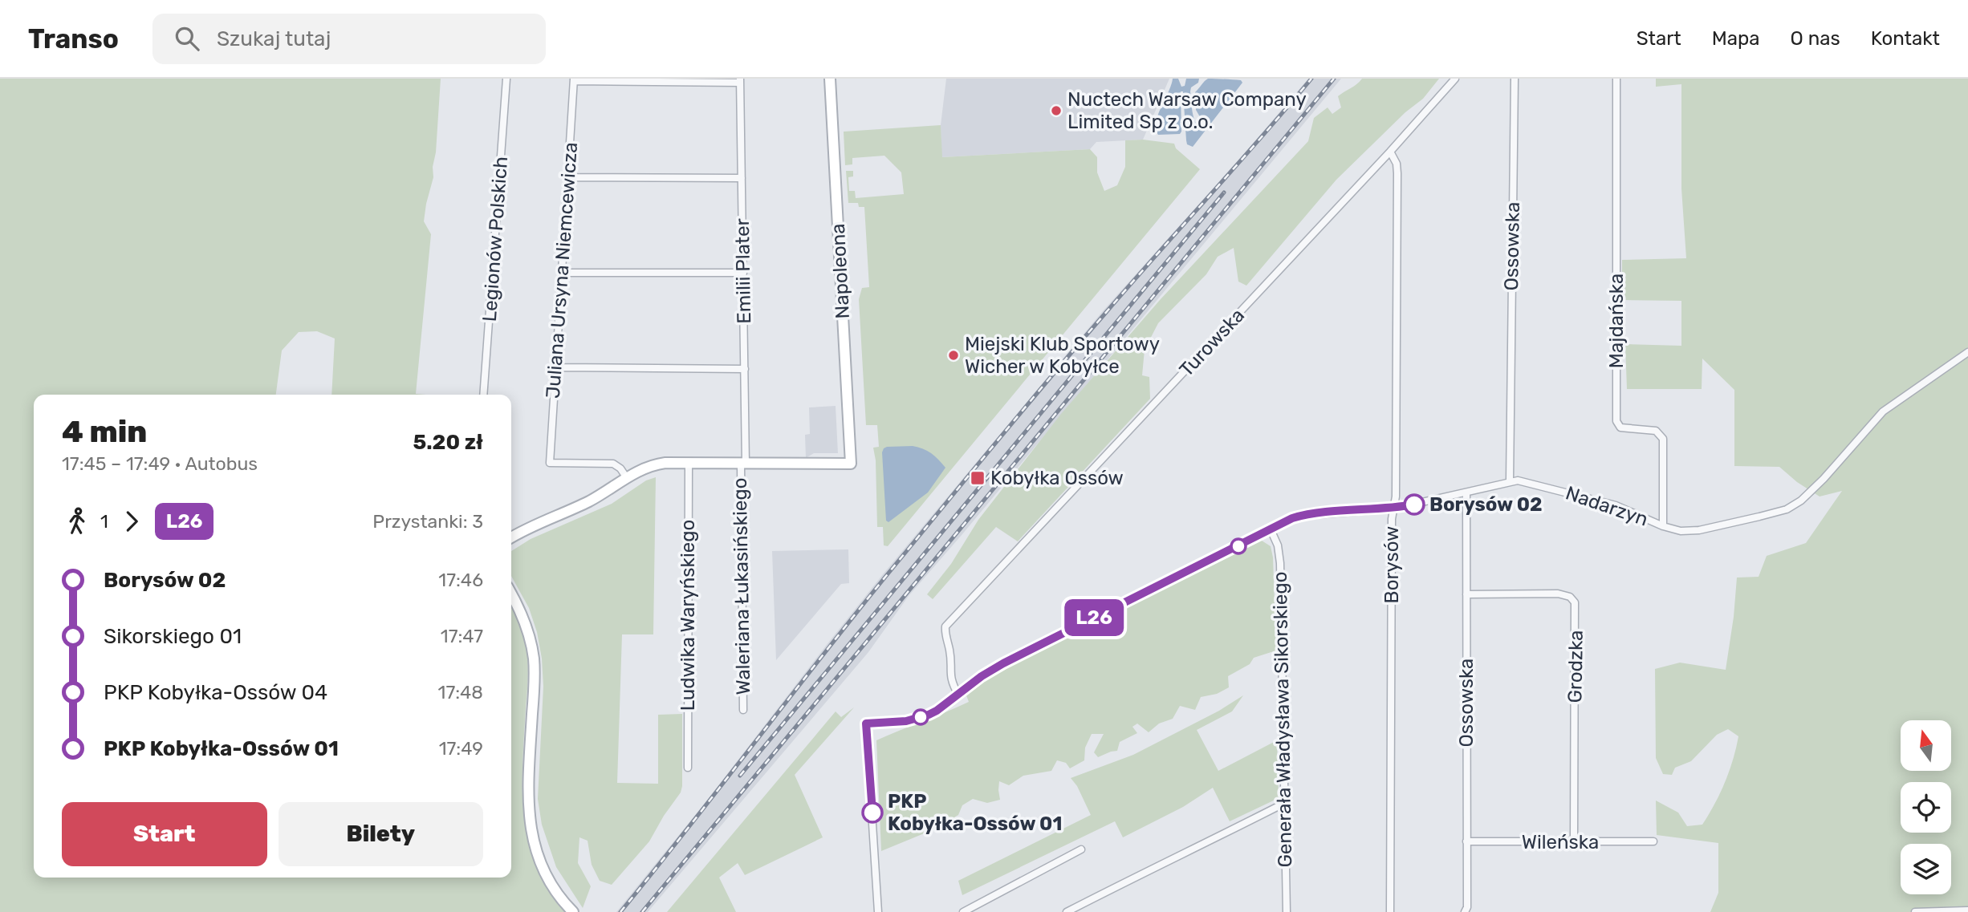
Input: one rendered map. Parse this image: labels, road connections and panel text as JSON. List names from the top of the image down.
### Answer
{
  "streets": {
    "street": [
      "Legionów Polskich",
      "Ossowska",
      "Juliana Ursyna Niemcewicza",
      "Emilii Plater",
      "Napoleona",
      "Majdańska",
      "Turowska",
      "Nadarzyn",
      "Borysów",
      "Waleriana Łukasińskiego",
      "Ludwika Waryńskiego",
      "Grodzka",
      "Generała Władysława Sikorskiego",
      "Wileńska"
    ]
  },
  "crossings": [
    ["Ossowska", "Nadarzyn"],
    ["Ossowska", "Grodzka"],
    ["Ossowska", "Wileńska"],
    ["Emilii Plater", "Napoleona"],
    ["Emilii Plater", "Waleriana Łukasińskiego"],
    ["Napoleona", "Waleriana Łukasińskiego"],
    ["Majdańska", "Nadarzyn"],
    ["Turowska", "Nadarzyn"],
    ["Turowska", "Borysów"],
    ["Nadarzyn", "Borysów"],
    ["Nadarzyn", "Generała Władysława Sikorskiego"],
    ["Grodzka", "Wileńska"]
  ],
  "places": {
    "other": [
      "Nuctech Warsaw Company Limited Sp z o.o.",
      "Miejski Klub Sportowy Wicher w Kobyłce",
      "Borysów 02",
      "PKP Kobyłka-Ossów 01"
    ],
    "transit": ["Kobyłka Ossów"]
  },
  "lines": ["bus line L26"],
  "north": "top",
  "page": {
    "header": "Transo",
    "search": "Szukaj tutaj",
    "nav": [
      "Start",
      "Mapa",
      "O nas",
      "Kontakt"
    ],
    "on_map": "L26",
    "heading": ["4 min", "17:45 – 17:49 · Autobus", "5.20 zł"],
    "legs": ["1", "L26", "Przystanki: 3"],
    "list": [
      {
        "name": "Borysów 02",
        "value": "17:46"
      },
      {
        "name": "Sikorskiego 01",
        "value": "17:47"
      },
      {
        "name": "PKP Kobyłka-Ossów 04",
        "value": "17:48"
      },
      {
        "name": "PKP Kobyłka-Ossów 01",
        "value": "17:49"
      }
    ],
    "buttons": ["Start", "Bilety"]
  }
}
